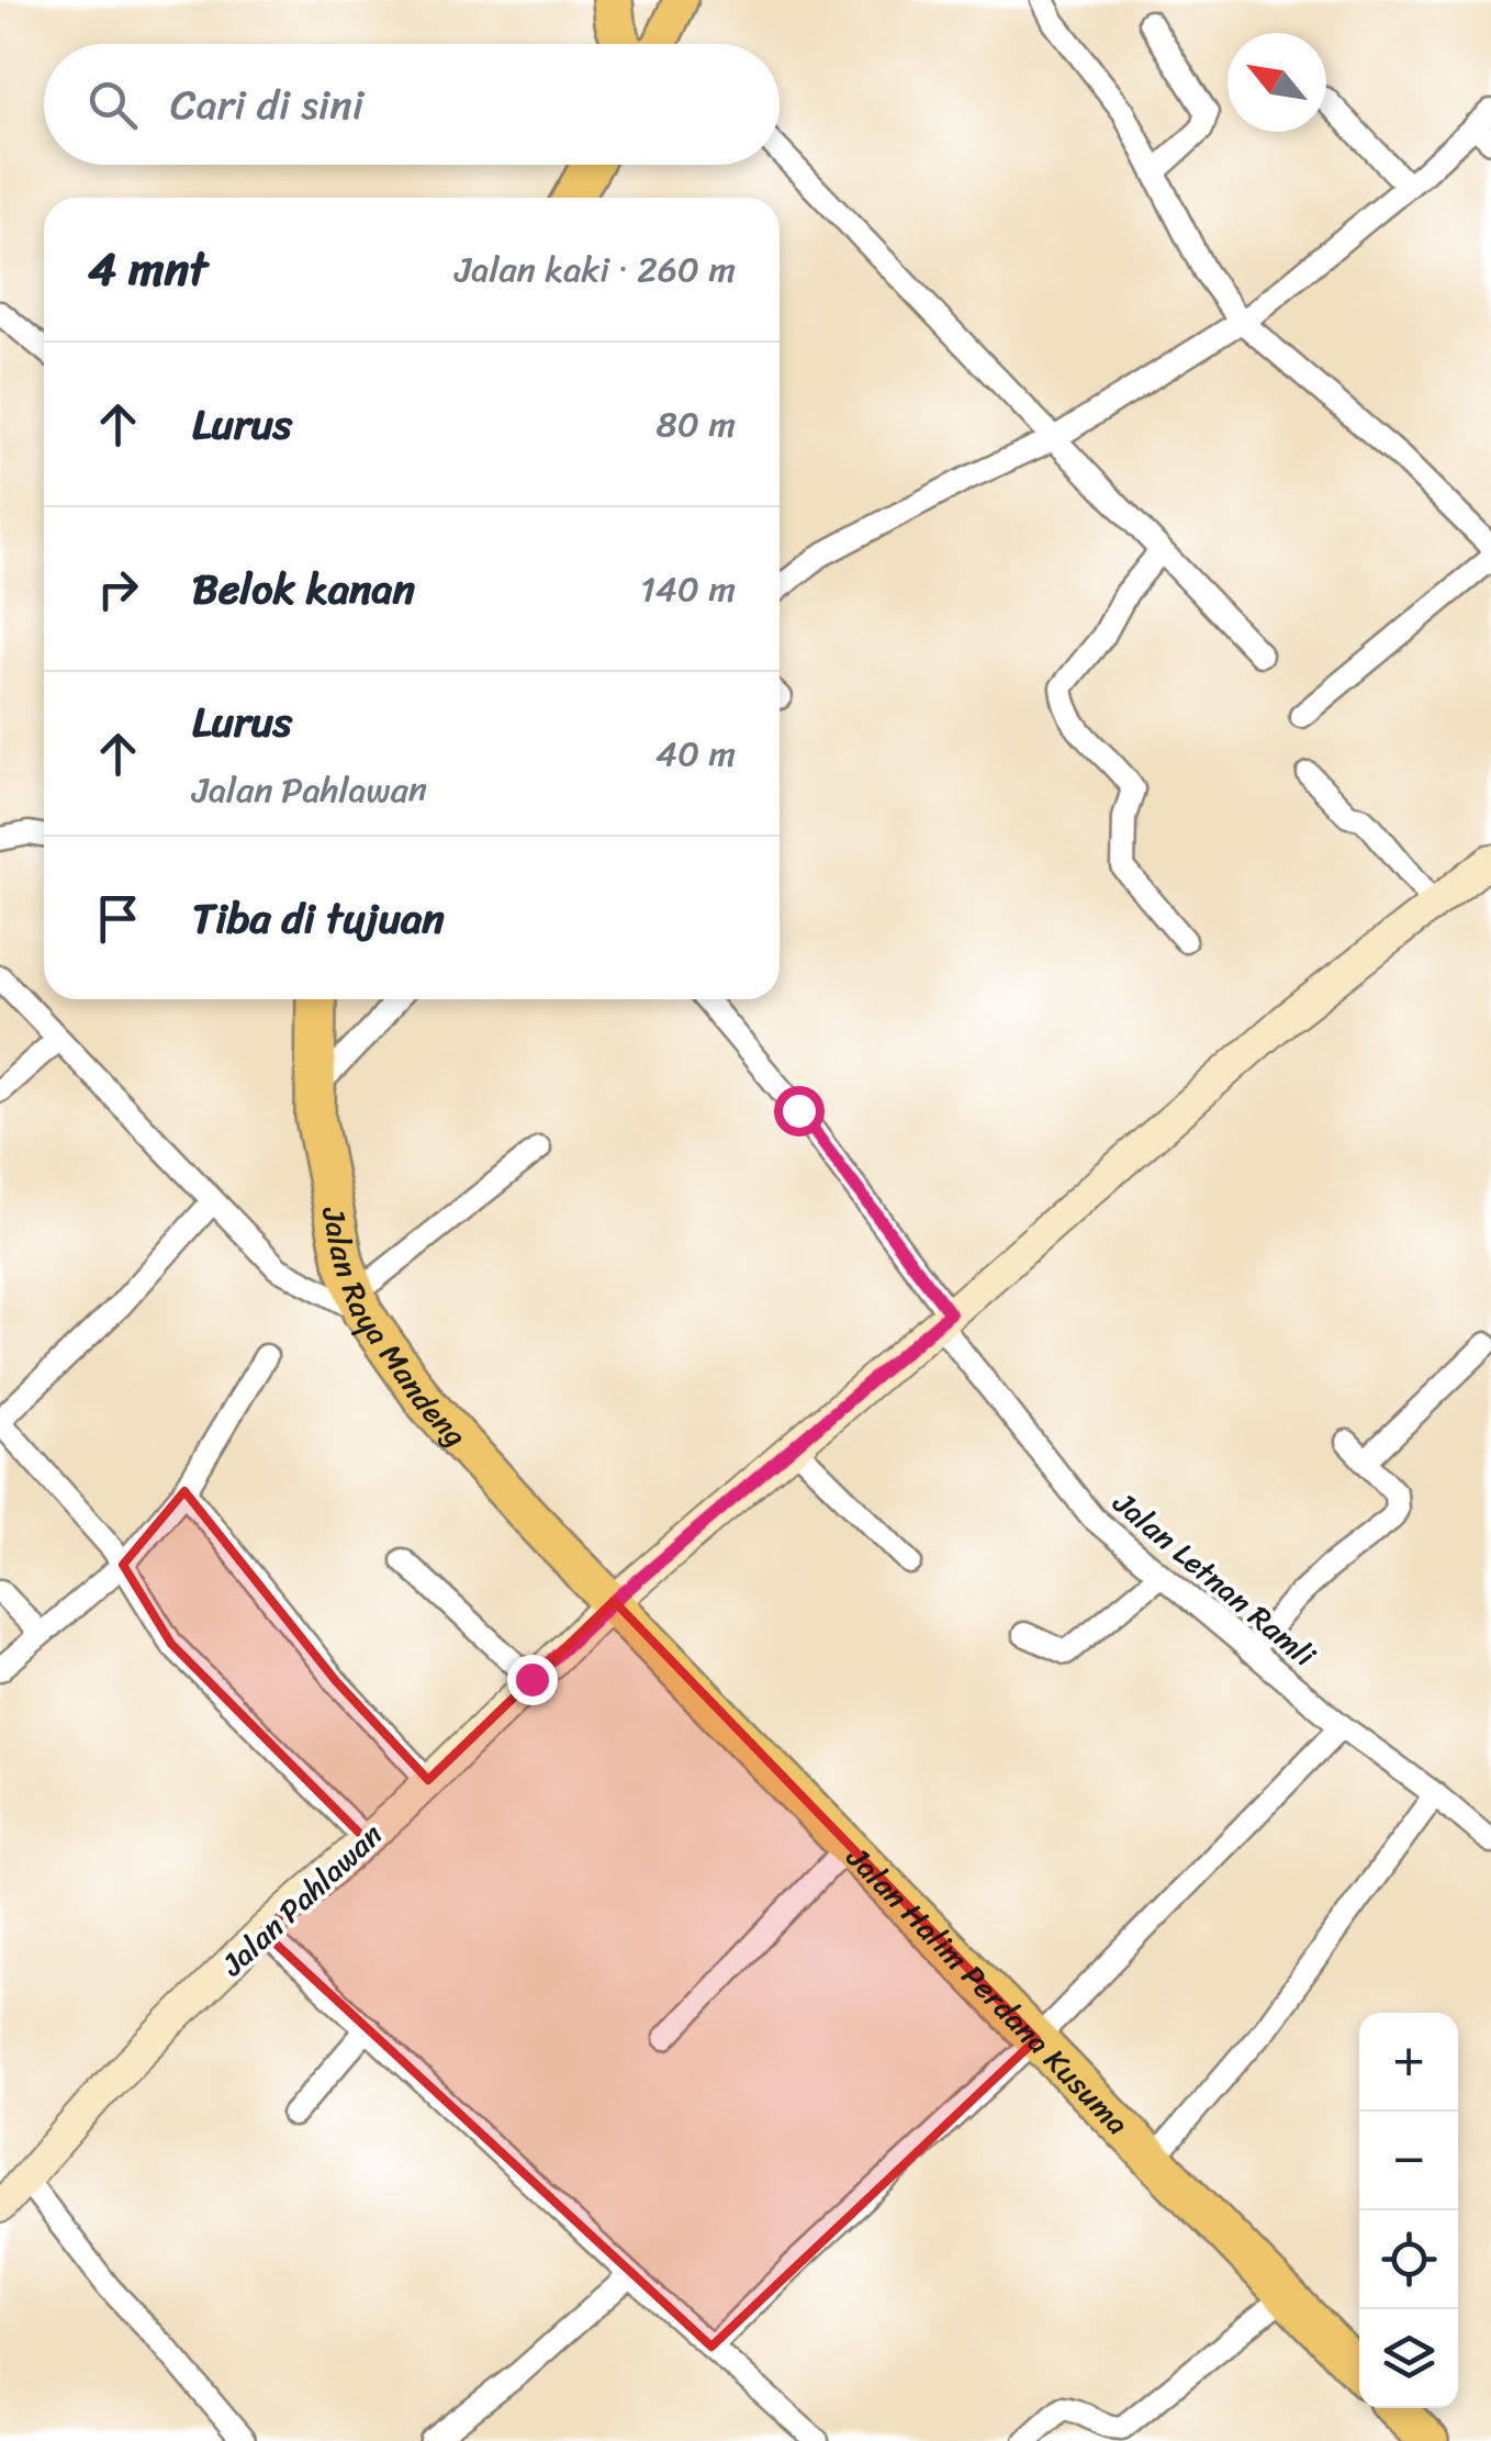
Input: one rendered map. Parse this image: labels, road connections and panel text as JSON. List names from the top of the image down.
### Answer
{
  "streets": {
    "highway": ["Jalan Raya Mandeng", "Jalan Halim Perdana Kusuma"],
    "main road": ["Jalan Pahlawan"],
    "street": ["Jalan Letnan Ramli"]
  },
  "crossings": [
    ["Jalan Raya Mandeng", "Jalan Pahlawan"],
    ["Jalan Raya Mandeng", "Jalan Halim Perdana Kusuma"],
    ["Jalan Letnan Ramli", "Jalan Pahlawan"],
    ["Jalan Pahlawan", "Jalan Halim Perdana Kusuma"]
  ],
  "north": "top left",
  "page": {
    "search": "Cari di sini",
    "heading": ["4 mnt", "Jalan kaki · 260 m"],
    "list": [
      ["Lurus", "80 m"],
      ["Belok kanan", "140 m"],
      ["Lurus", "Jalan Pahlawan", "40 m"],
      "Tiba di tujuan"
    ],
    "map_buttons": ["+", "−"]
  }
}
